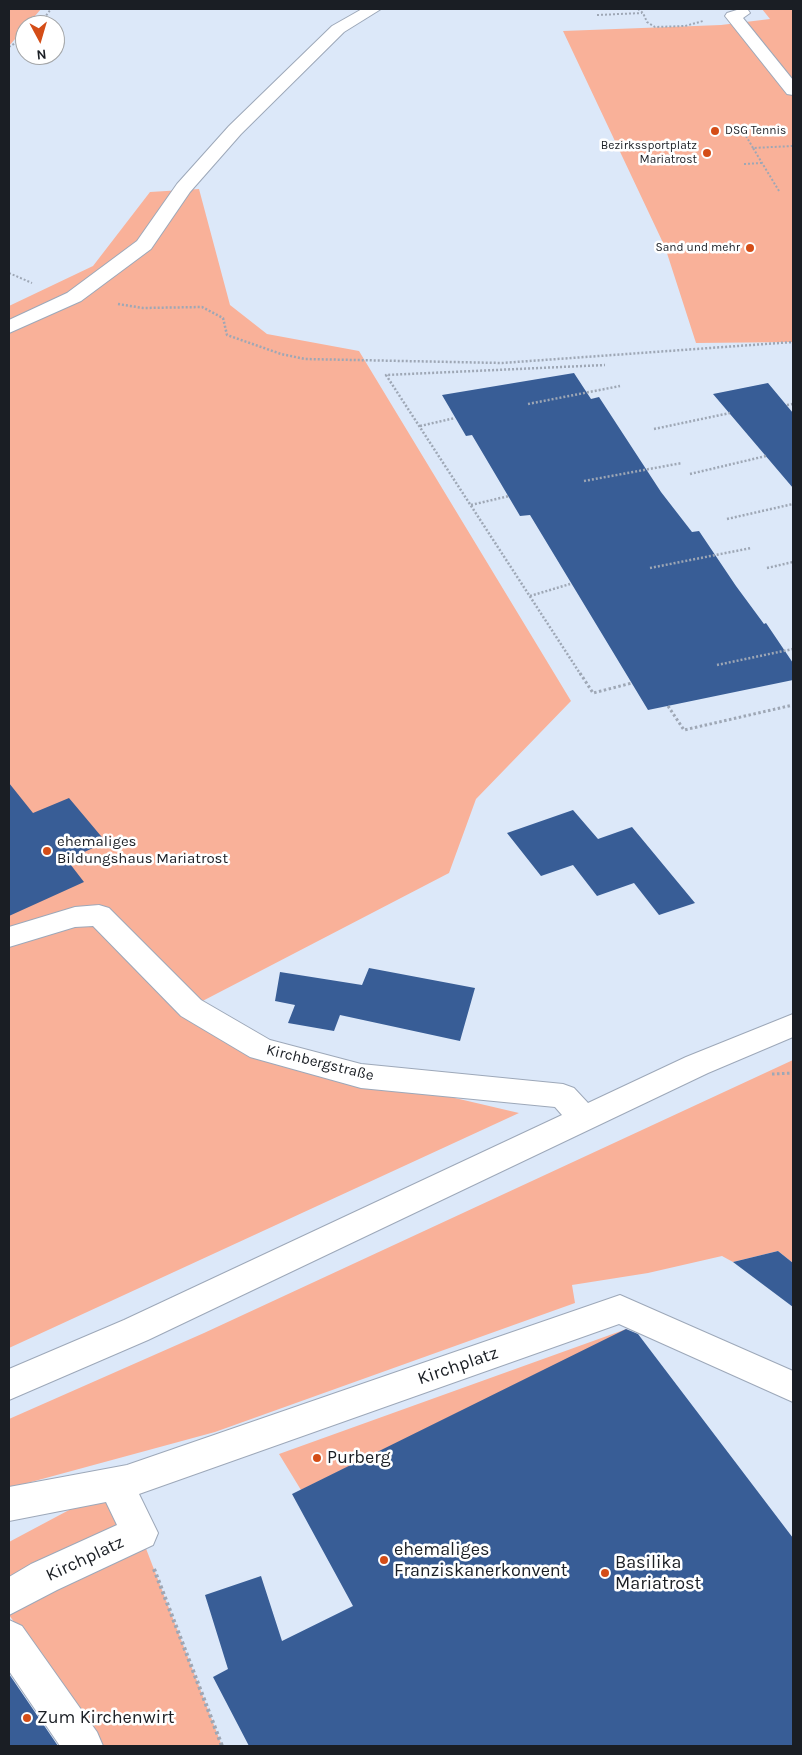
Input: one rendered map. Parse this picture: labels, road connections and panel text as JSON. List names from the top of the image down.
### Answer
{
  "streets": {
    "street": ["Kirchbergstraße", "Kirchplatz"]
  },
  "places": [
    "DSG Tennis",
    "Bezirkssportplatz Mariatrost",
    "Sand und mehr",
    "ehemaliges Bildungshaus Mariatrost",
    "Purberg",
    "ehemaliges Franziskanerkonvent",
    "Basilika Mariatrost",
    "Zum Kirchenwirt"
  ],
  "north": "bottom"
}
